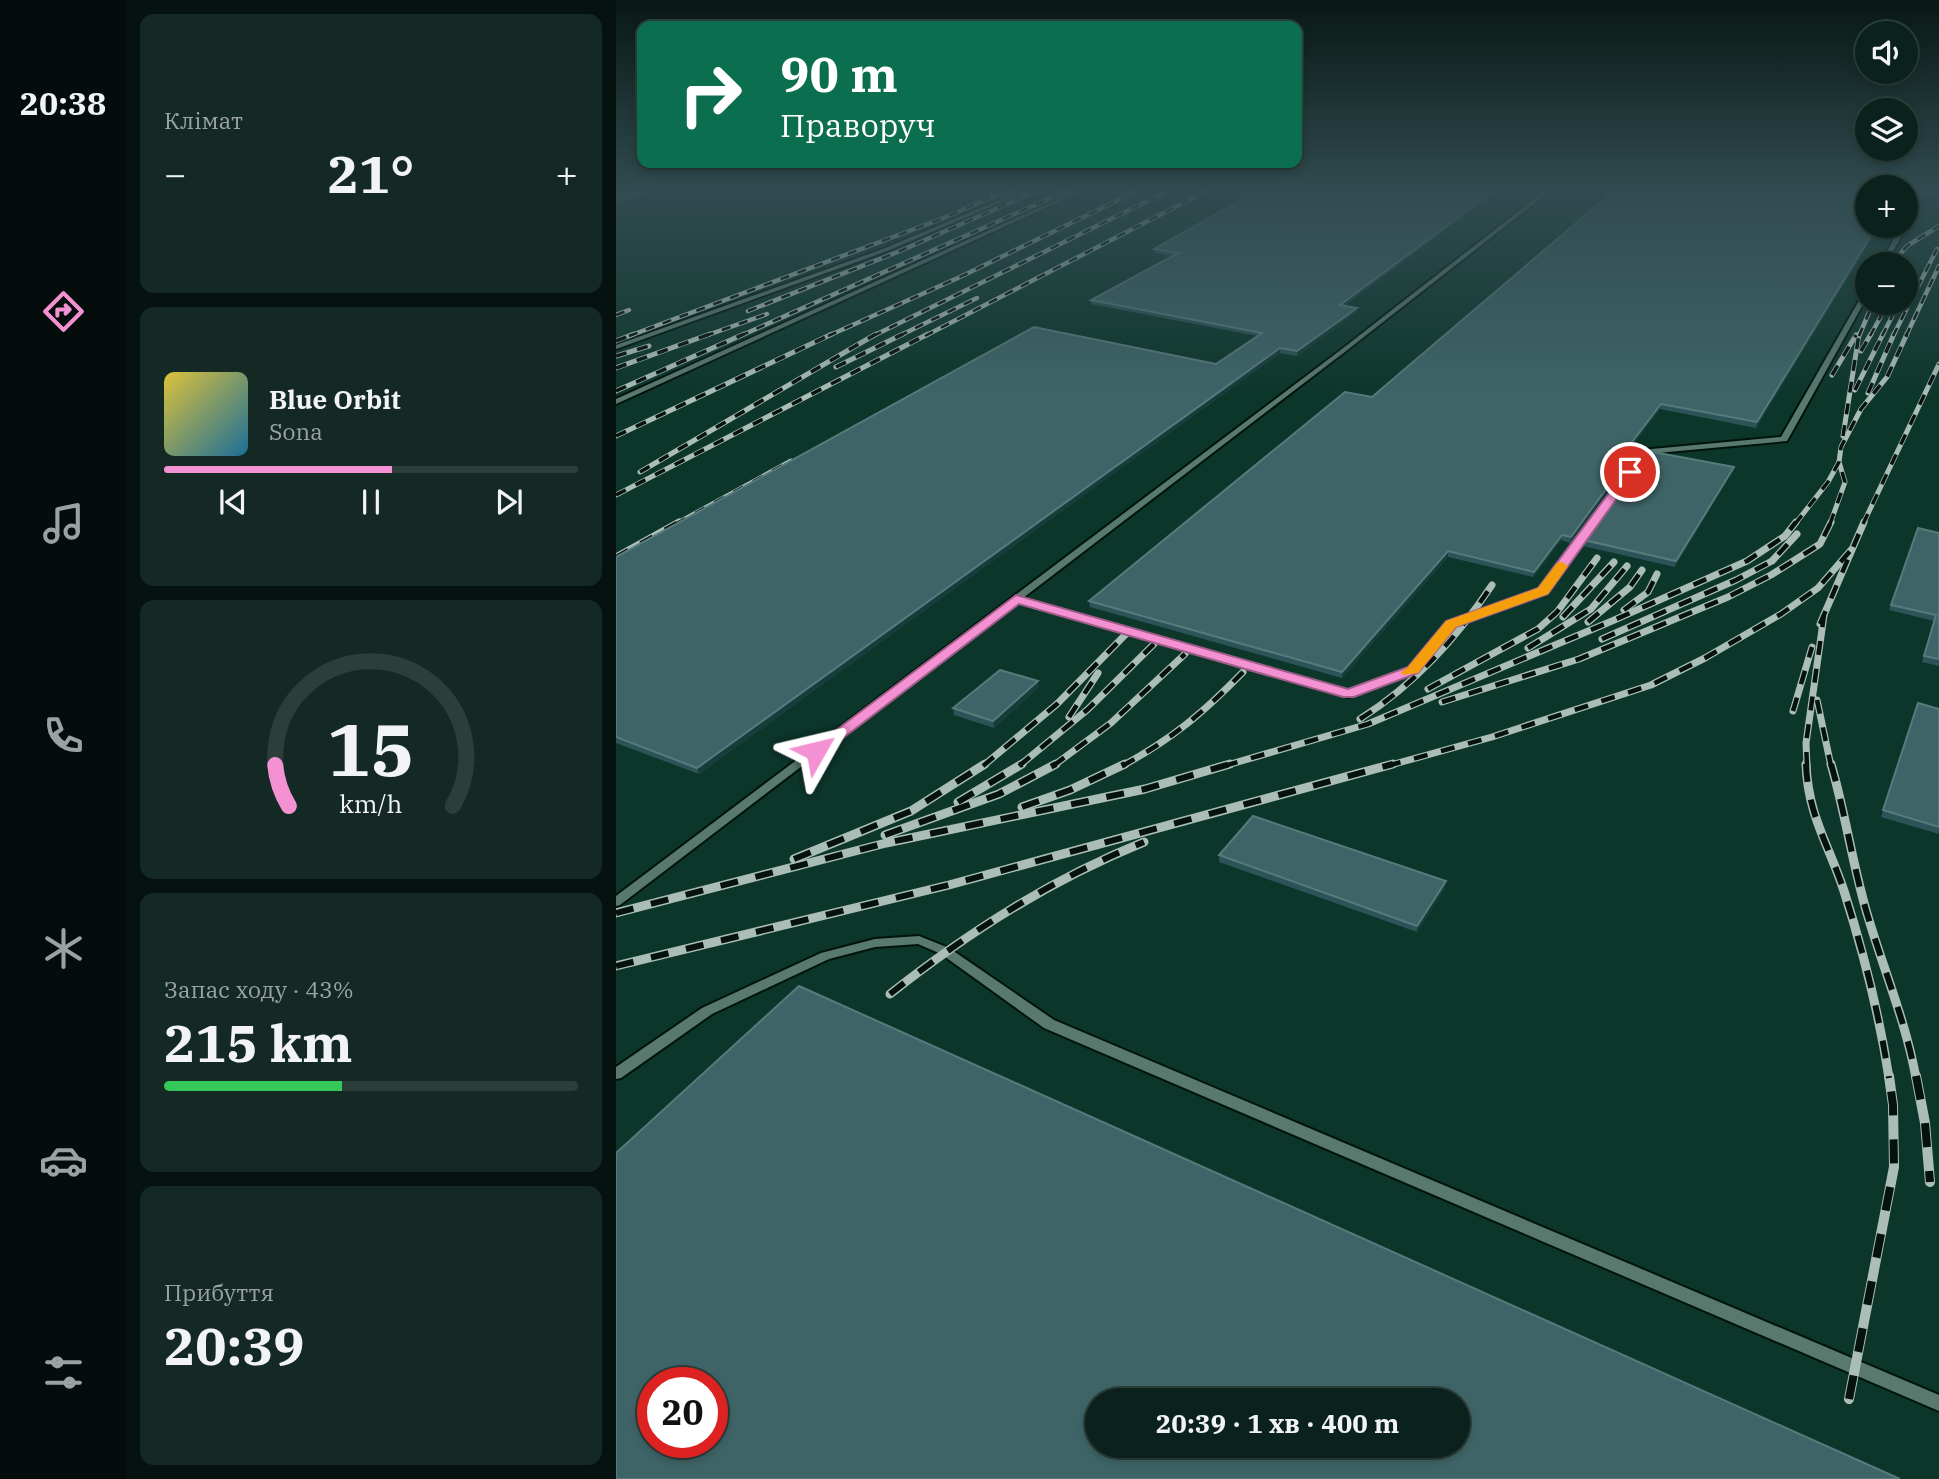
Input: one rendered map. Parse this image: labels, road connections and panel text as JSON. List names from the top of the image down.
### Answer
{
  "page": {
    "tabs": "20:38",
    "tile": [
      "Клімат",
      ["Запас ходу · 43%", "215 km"],
      ["Прибуття", "20:39"]
    ],
    "map_buttons": ["+", "−"],
    "turn": ["90 m", "Праворуч"],
    "heat": ["−", "21°", "+"],
    "song": ["Blue Orbit", "Sona"],
    "limit": "20",
    "trip": "20:39 · 1 хв · 400 m",
    "gauge": ["15", "km/h"]
  }
}
